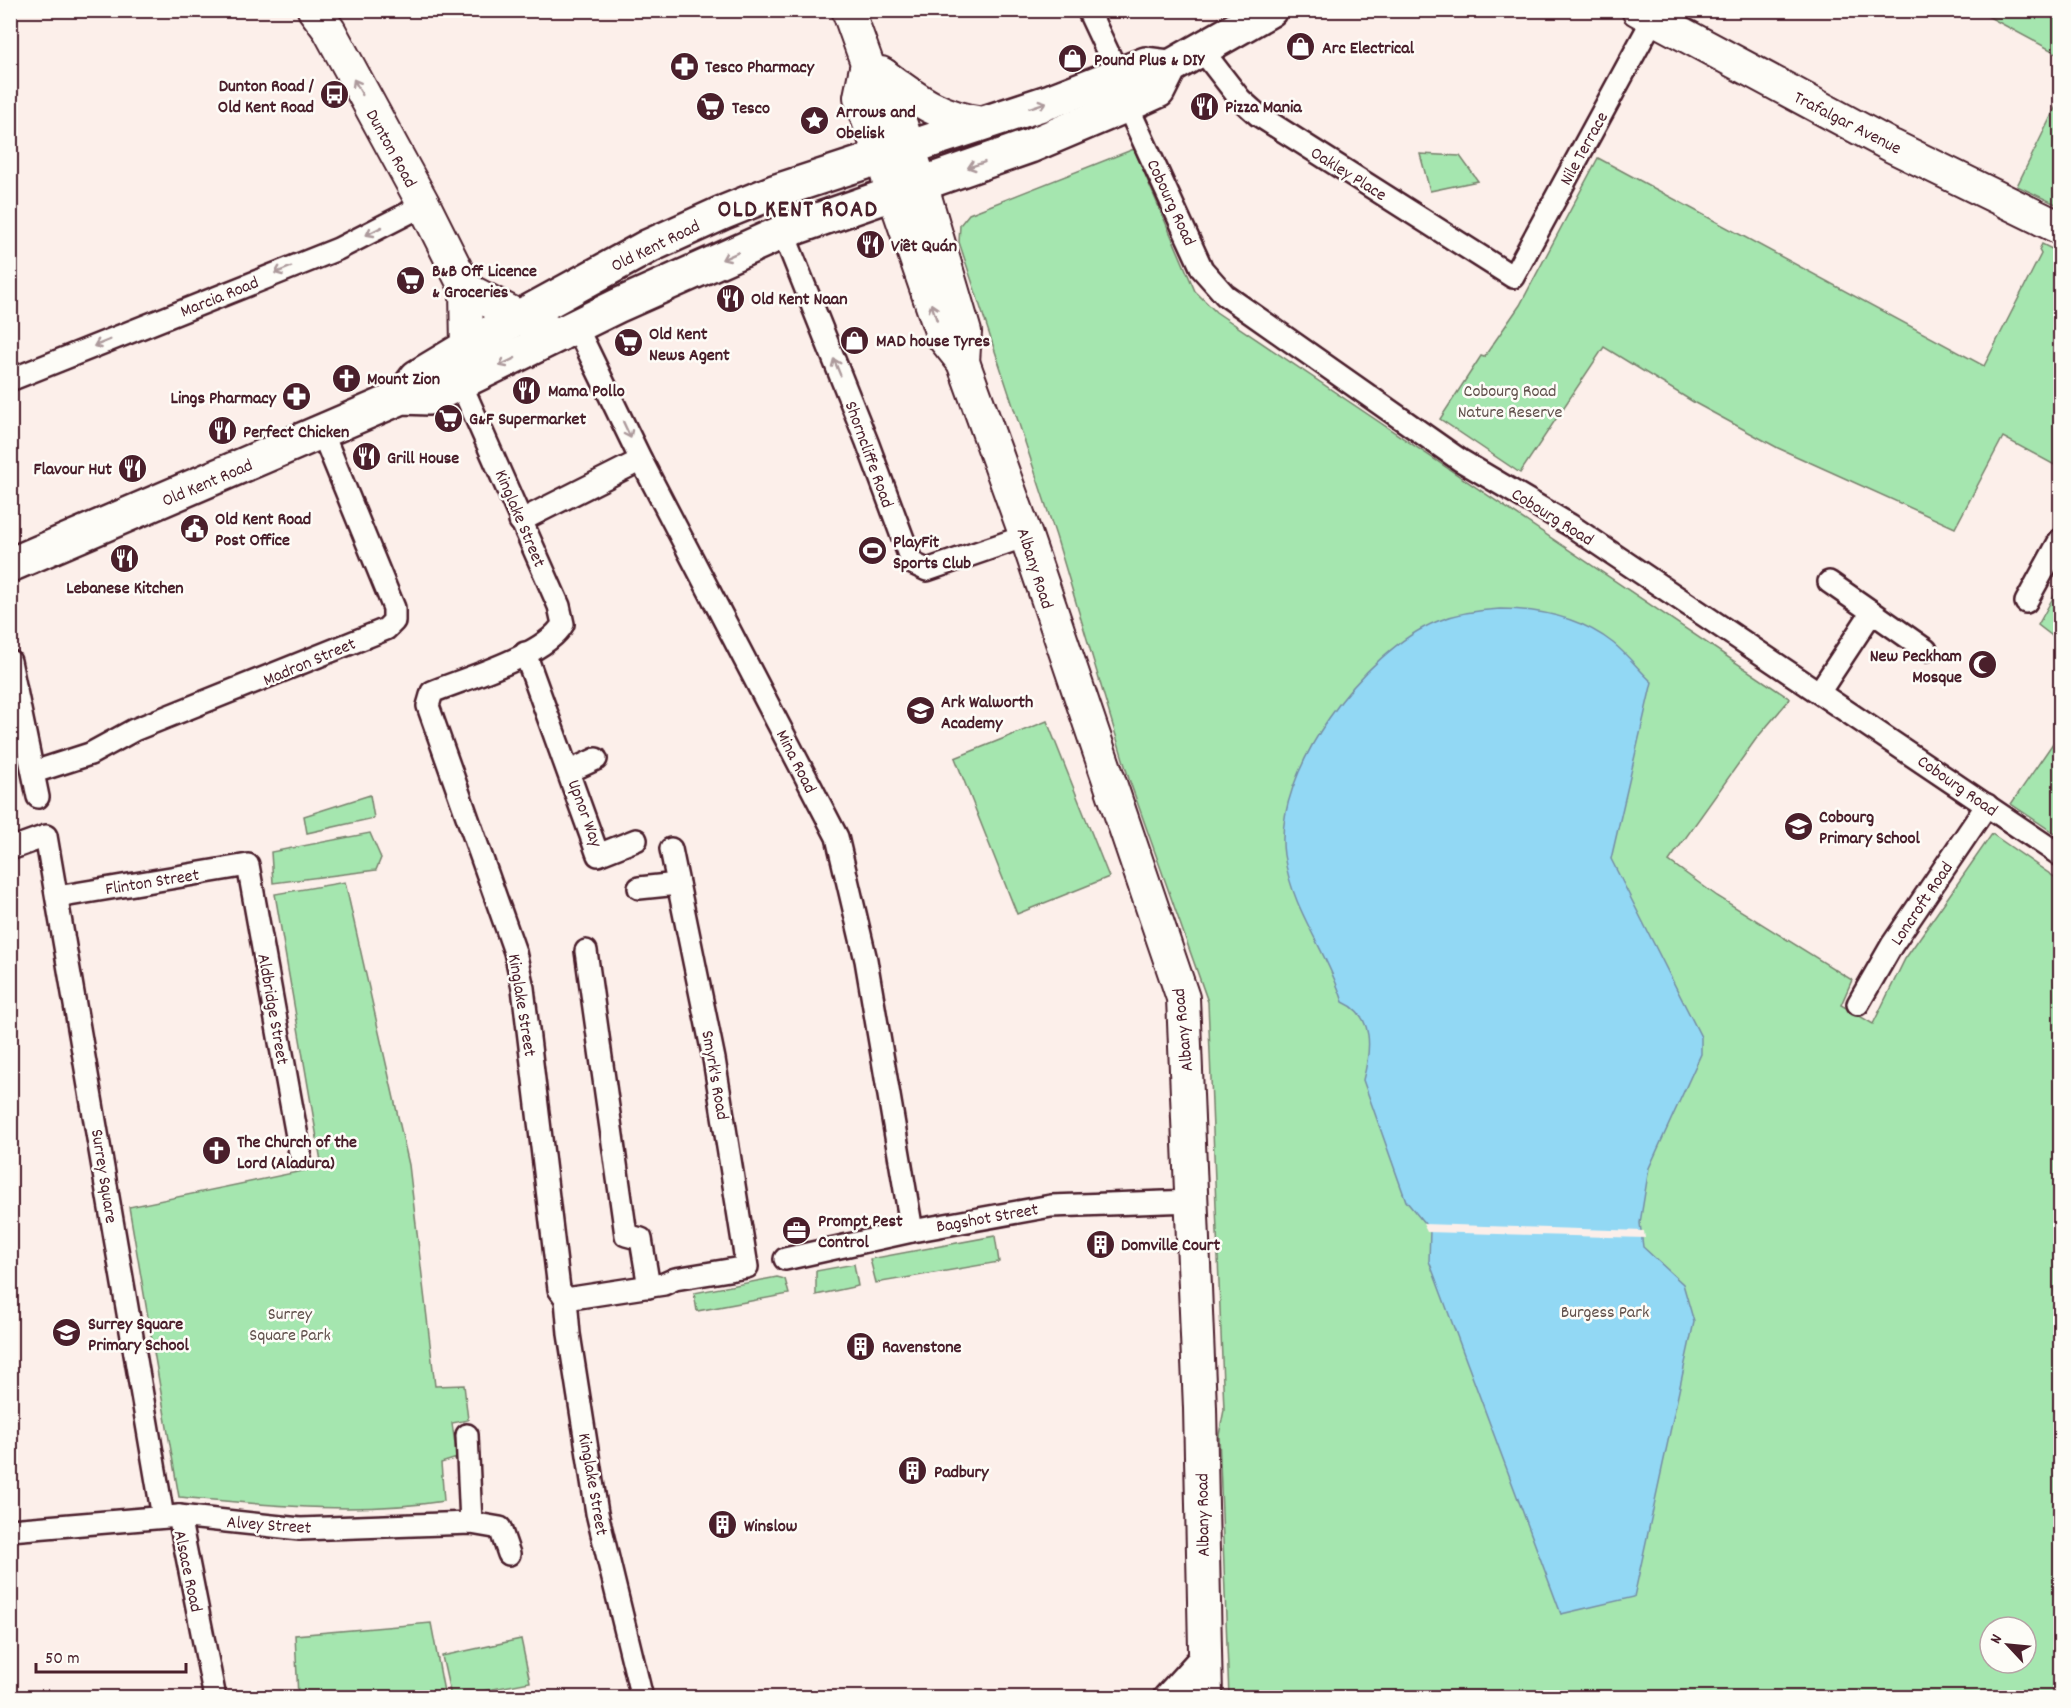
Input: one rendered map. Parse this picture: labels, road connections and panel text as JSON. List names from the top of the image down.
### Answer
{
  "streets": {
    "highway": ["Old Kent Road"],
    "main road": ["Trafalgar Avenue", "Dunton Road", "Albany Road"],
    "street": [
      "Nile Terrace",
      "Oakley Place",
      "Cobourg Road",
      "Marcia Road",
      "Shorncliffe Road",
      "Kinglake Street",
      "Madron Street",
      "Mina Road",
      "Upnor Way",
      "Flinton Street",
      "Loncroft Road",
      "Aldbridge Street",
      "Smyrk's Road",
      "Surrey Square",
      "Bagshot Street",
      "Alvey Street",
      "Alsace Road"
    ]
  },
  "crossings": [
    ["Trafalgar Avenue", "Nile Terrace"],
    ["Dunton Road", "Old Kent Road"],
    ["Dunton Road", "Marcia Road"],
    ["Nile Terrace", "Oakley Place"],
    ["Oakley Place", "Old Kent Road"],
    ["Cobourg Road", "Old Kent Road"],
    ["Cobourg Road", "Loncroft Road"],
    ["Old Kent Road", "Shorncliffe Road"],
    ["Old Kent Road", "Kinglake Street"],
    ["Old Kent Road", "Albany Road"],
    ["Old Kent Road", "Madron Street"],
    ["Old Kent Road", "Mina Road"],
    ["Shorncliffe Road", "Albany Road"],
    ["Kinglake Street", "Upnor Way"],
    ["Albany Road", "Bagshot Street"],
    ["Mina Road", "Bagshot Street"],
    ["Flinton Street", "Aldbridge Street"],
    ["Flinton Street", "Surrey Square"],
    ["Surrey Square", "Alvey Street"],
    ["Surrey Square", "Alsace Road"],
    ["Alvey Street", "Alsace Road"]
  ],
  "one_way": ["Dunton Road", "Marcia Road", "Shorncliffe Road"],
  "districts": ["OLD KENT ROAD"],
  "parks": ["Cobourg Road Nature Reserve", "Burgess Park", "Surrey Square Park"],
  "places": {
    "shop": ["Arc Electrical", "Pound Plus & DIY", "MAD house Tyres"],
    "pharmacy": ["Tesco Pharmacy", "Lings Pharmacy"],
    "bus stop": ["Dunton Road / Old Kent Road"],
    "restaurant": [
      "Pizza Mania",
      "Viêt Quán",
      "Old Kent Naan",
      "Mama Pollo",
      "Perfect Chicken",
      "Grill House",
      "Flavour Hut",
      "Lebanese Kitchen"
    ],
    "supermarket": [
      "Tesco",
      "B&B Off Licence & Groceries",
      "Old Kent News Agent",
      "G&F Supermarket"
    ],
    "place": ["Arrows and Obelisk"],
    "church": ["Mount Zion", "The Church of the Lord (Aladura)"],
    "public building": ["Old Kent Road Post Office"],
    "sports": ["PlayFit Sports Club"],
    "mosque": ["New Peckham Mosque"],
    "school or university": ["Ark Walworth Academy", "Cobourg Primary School", "Surrey Square Primary School"],
    "office": ["Prompt Pest Control"],
    "building": [
      "Domville Court",
      "Ravenstone",
      "Padbury",
      "Winslow"
    ]
  },
  "scale_bar": "50 m",
  "north": "top left"
}
